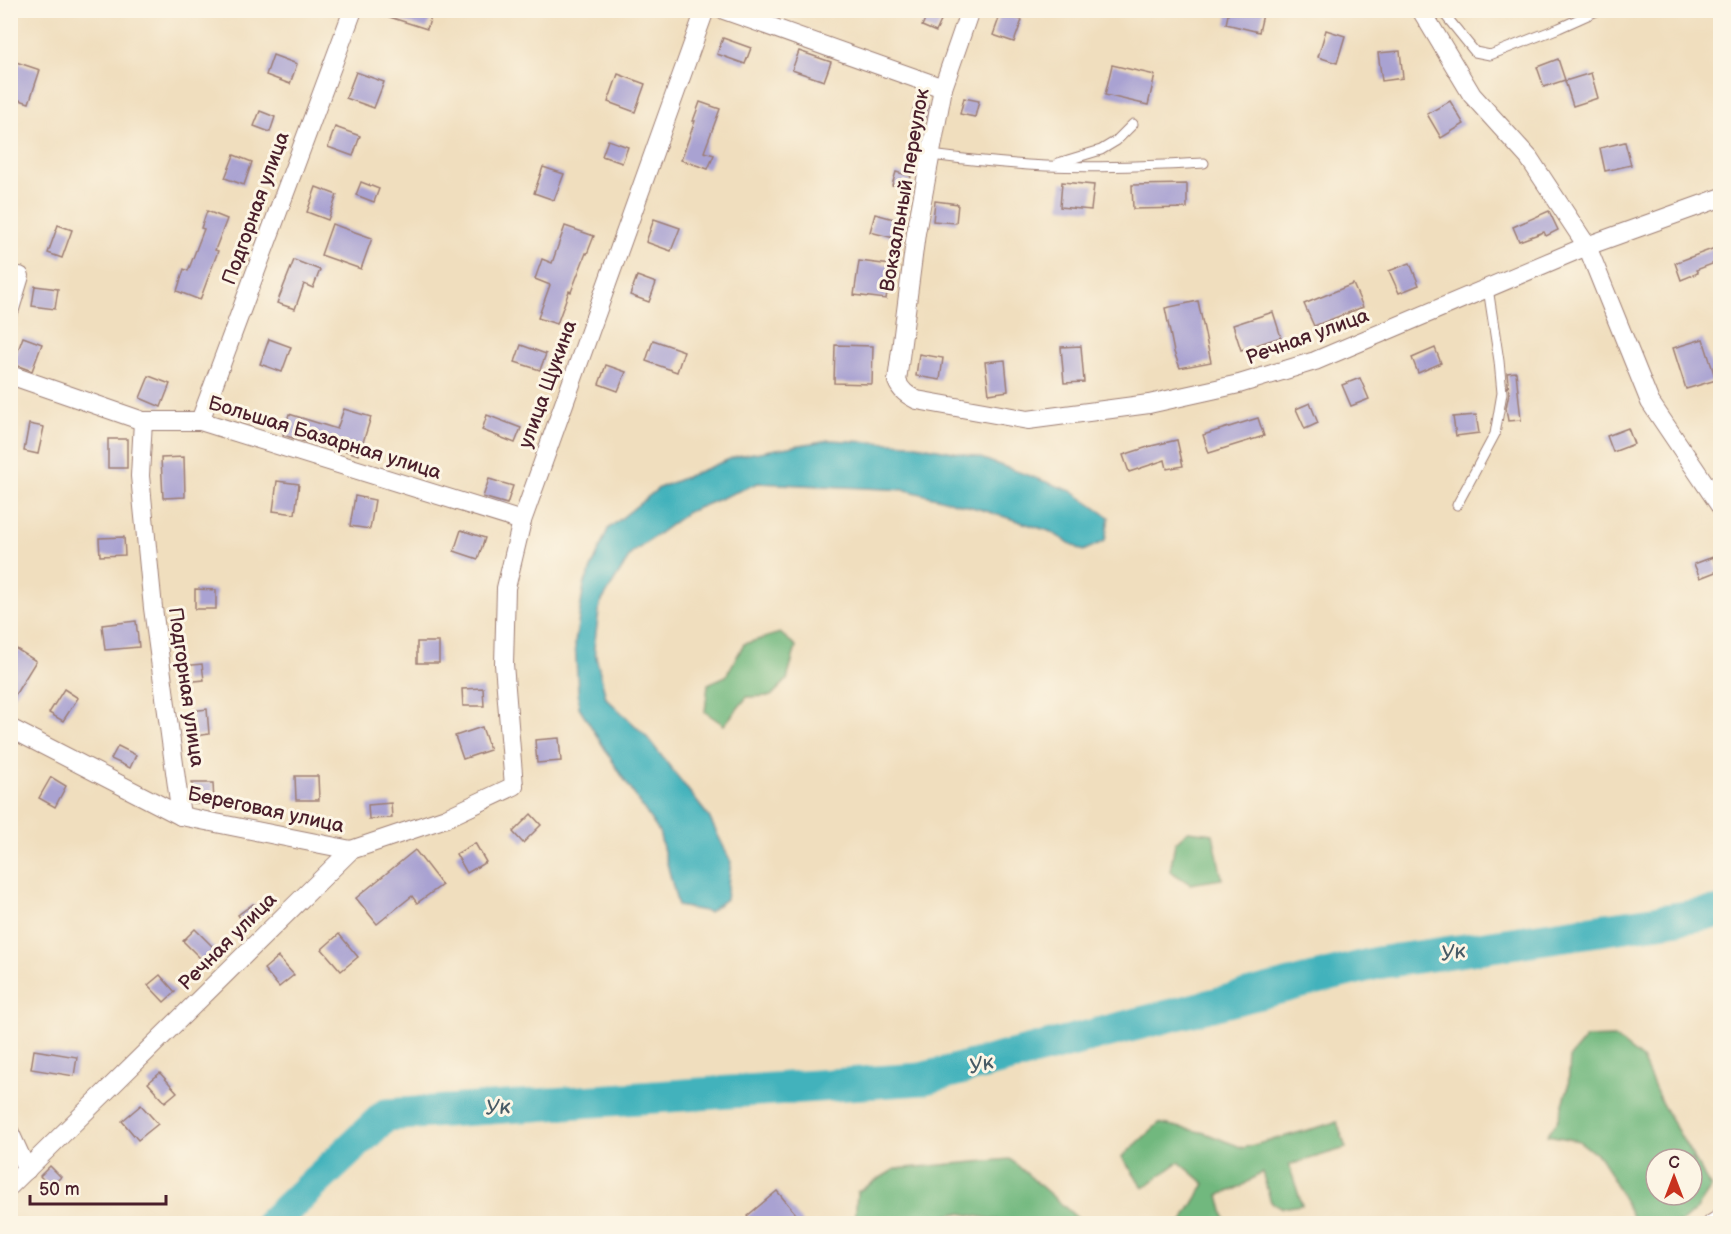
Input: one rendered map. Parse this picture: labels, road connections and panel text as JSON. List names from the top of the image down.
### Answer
{
  "streets": {
    "street": [
      "Вокзальный переулок",
      "Подгорная улица",
      "Речная улица",
      "улица Щукина",
      "Большая Базарная улица",
      "Береговая улица"
    ]
  },
  "crossings": [
    ["Вокзальный переулок", "Речная улица"],
    ["Подгорная улица", "Большая Базарная улица"],
    ["Подгорная улица", "Береговая улица"],
    ["Речная улица", "улица Щукина"],
    ["Речная улица", "Береговая улица"],
    ["улица Щукина", "Большая Базарная улица"]
  ],
  "water": ["Ук"],
  "scale_bar": "50 m",
  "north": "top"
}
